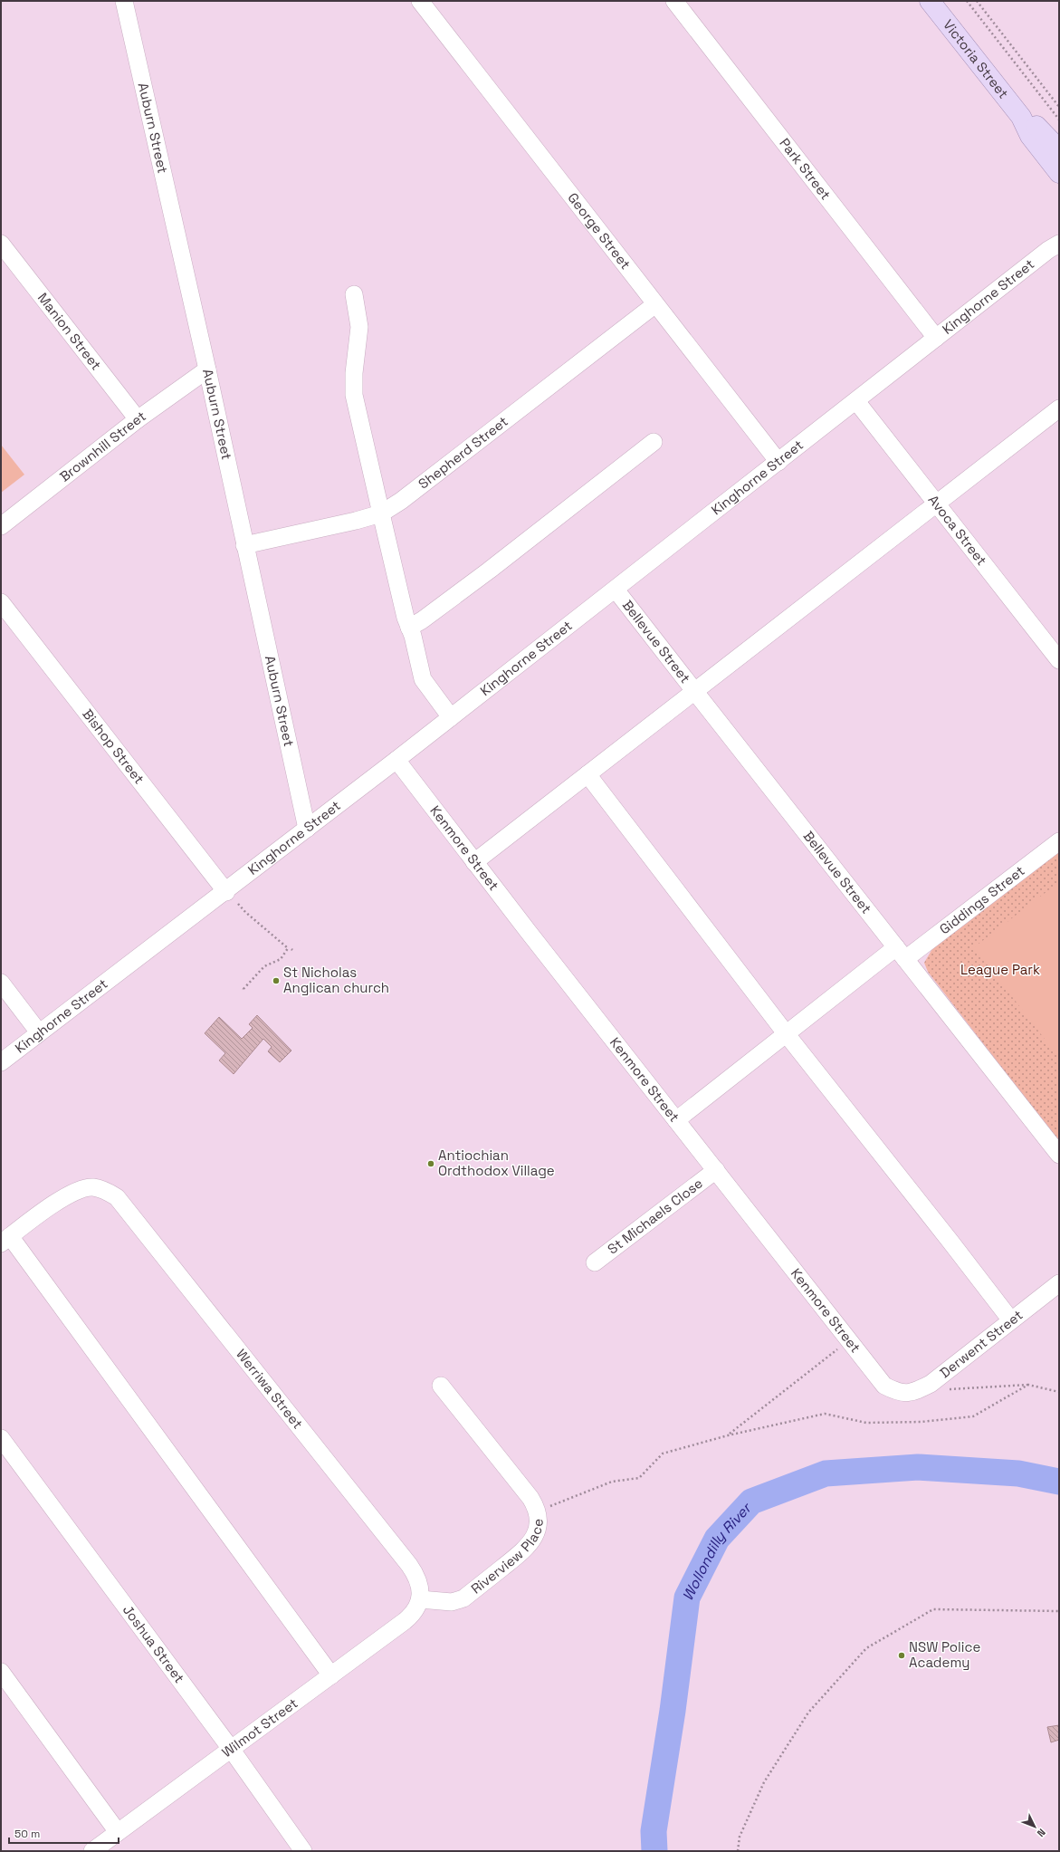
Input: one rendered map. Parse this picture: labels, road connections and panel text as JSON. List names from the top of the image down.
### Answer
{
  "streets": {
    "main road": ["Victoria Street"],
    "street": [
      "Auburn Street",
      "Park Street",
      "George Street",
      "Kinghorne Street",
      "Manion Street",
      "Brownhill Street",
      "Shepherd Street",
      "Avoca Street",
      "Bellevue Street",
      "Bishop Street",
      "Kenmore Street",
      "Giddings Street",
      "St Michaels Close",
      "Derwent Street",
      "Werriwa Street",
      "Riverview Place",
      "Joshua Street",
      "Wilmot Street"
    ]
  },
  "crossings": [
    ["Auburn Street", "Kinghorne Street"],
    ["Auburn Street", "Brownhill Street"],
    ["Auburn Street", "Shepherd Street"],
    ["Park Street", "Kinghorne Street"],
    ["George Street", "Kinghorne Street"],
    ["George Street", "Shepherd Street"],
    ["Kinghorne Street", "Avoca Street"],
    ["Kinghorne Street", "Bellevue Street"],
    ["Kinghorne Street", "Bishop Street"],
    ["Kinghorne Street", "Kenmore Street"],
    ["Manion Street", "Brownhill Street"],
    ["Bellevue Street", "Giddings Street"],
    ["Kenmore Street", "Giddings Street"],
    ["Kenmore Street", "St Michaels Close"],
    ["Kenmore Street", "Derwent Street"],
    ["Werriwa Street", "Riverview Place"],
    ["Werriwa Street", "Wilmot Street"],
    ["Riverview Place", "Wilmot Street"],
    ["Joshua Street", "Wilmot Street"]
  ],
  "water": ["Wollondilly River"],
  "parks": ["League Park"],
  "places": ["St Nicholas Anglican church", "Antiochian Ordthodox Village", "NSW Police Academy"],
  "scale_bar": "50 m",
  "north": "bottom right"
}
